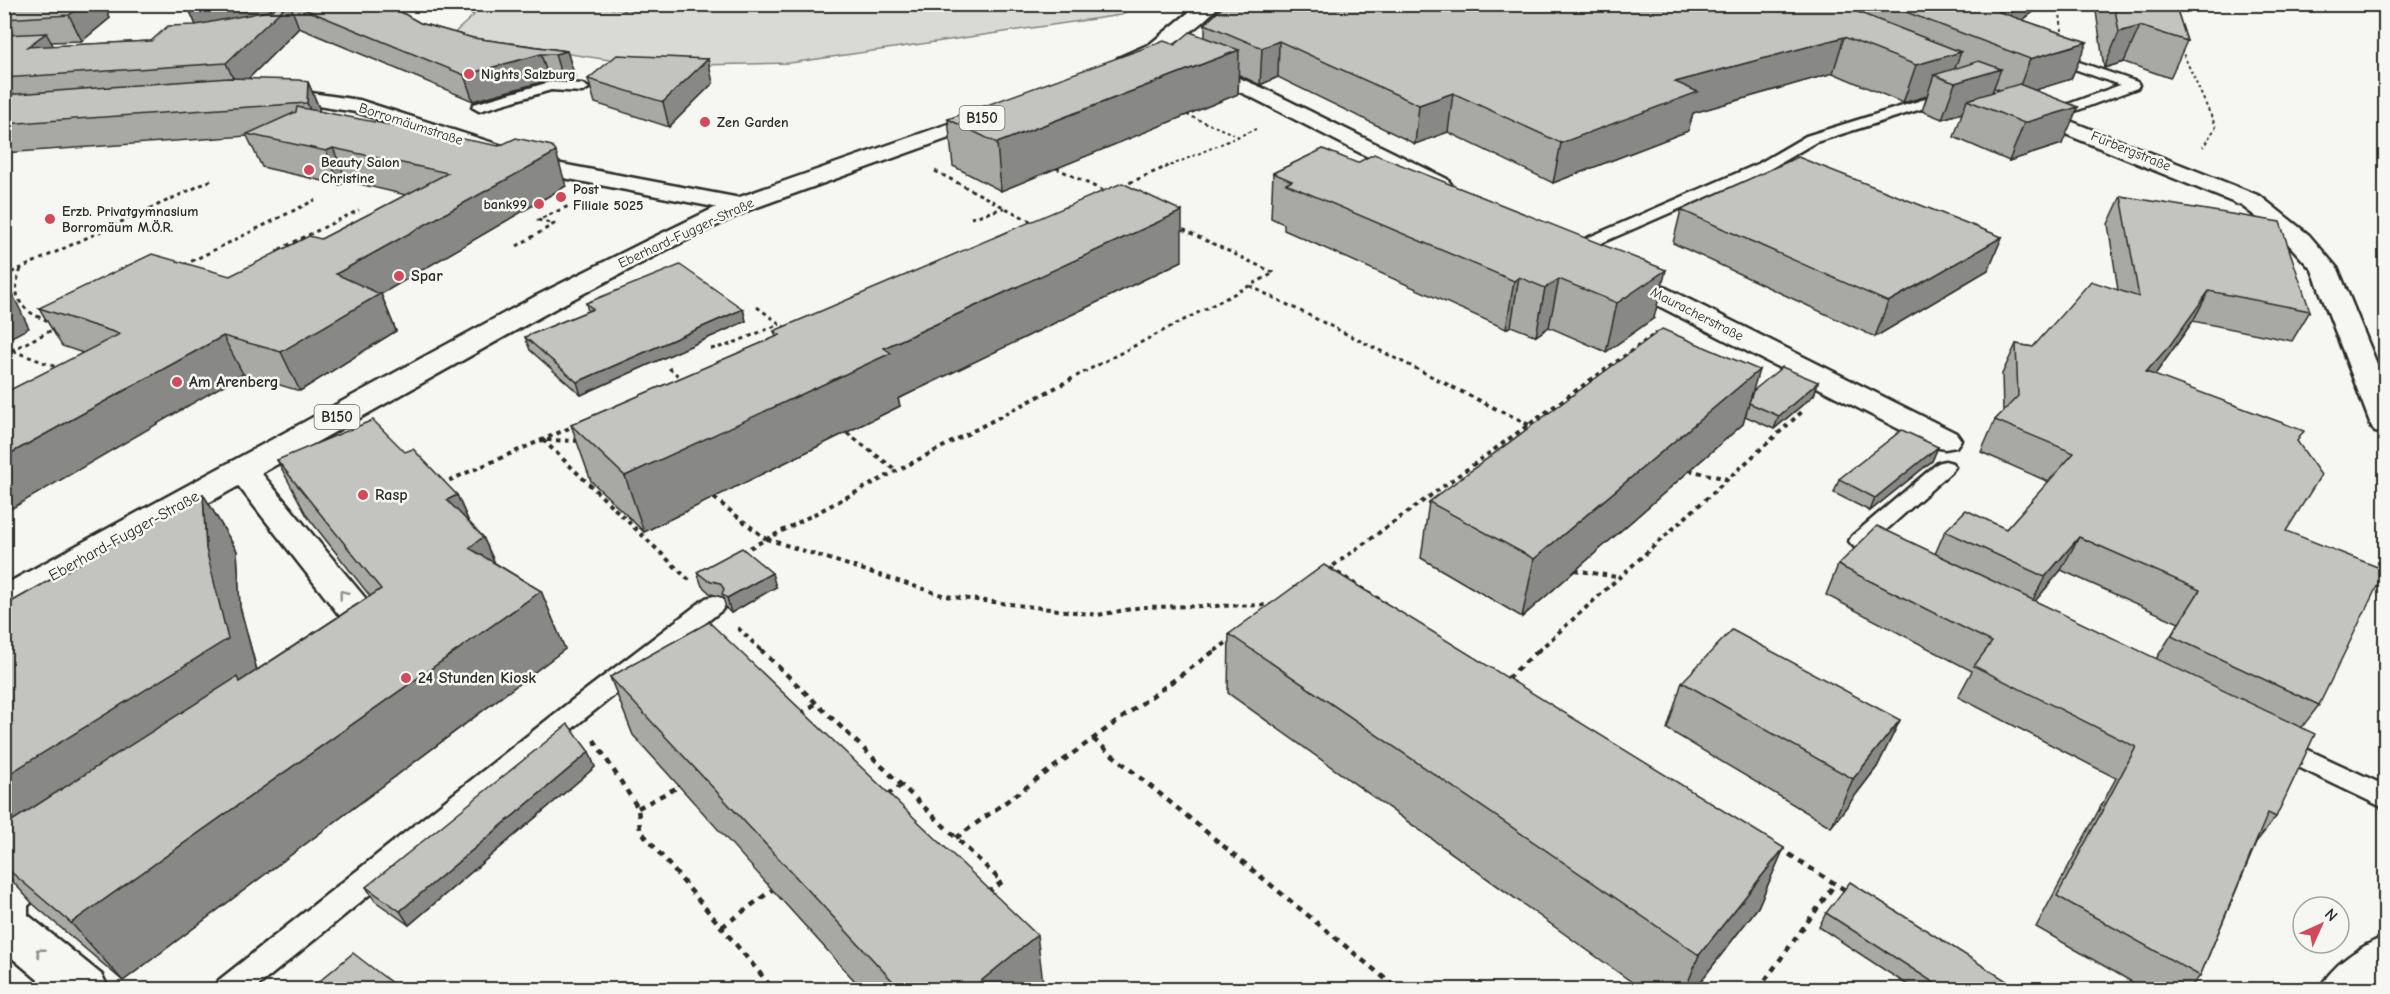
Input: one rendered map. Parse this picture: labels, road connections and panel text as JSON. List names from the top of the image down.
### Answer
{
  "streets": {
    "street": [
      "B150",
      "Borromäumstraße",
      "Fürbergstraße",
      "Eberhard-Fugger-Straße",
      "Mauracherstraße"
    ]
  },
  "crossings": [
    ["Borromäumstraße", "Eberhard-Fugger-Straße"]
  ],
  "places": [
    "Nights Salzburg",
    "Zen Garden",
    "Beauty Salon Christine",
    "Post Filiale 5025",
    "bank99",
    "Erzb. Privatgymnasium Borromäum M.Ö.R.",
    "Spar",
    "Am Arenberg",
    "Rasp",
    "24 Stunden Kiosk"
  ],
  "north": "top right"
}
